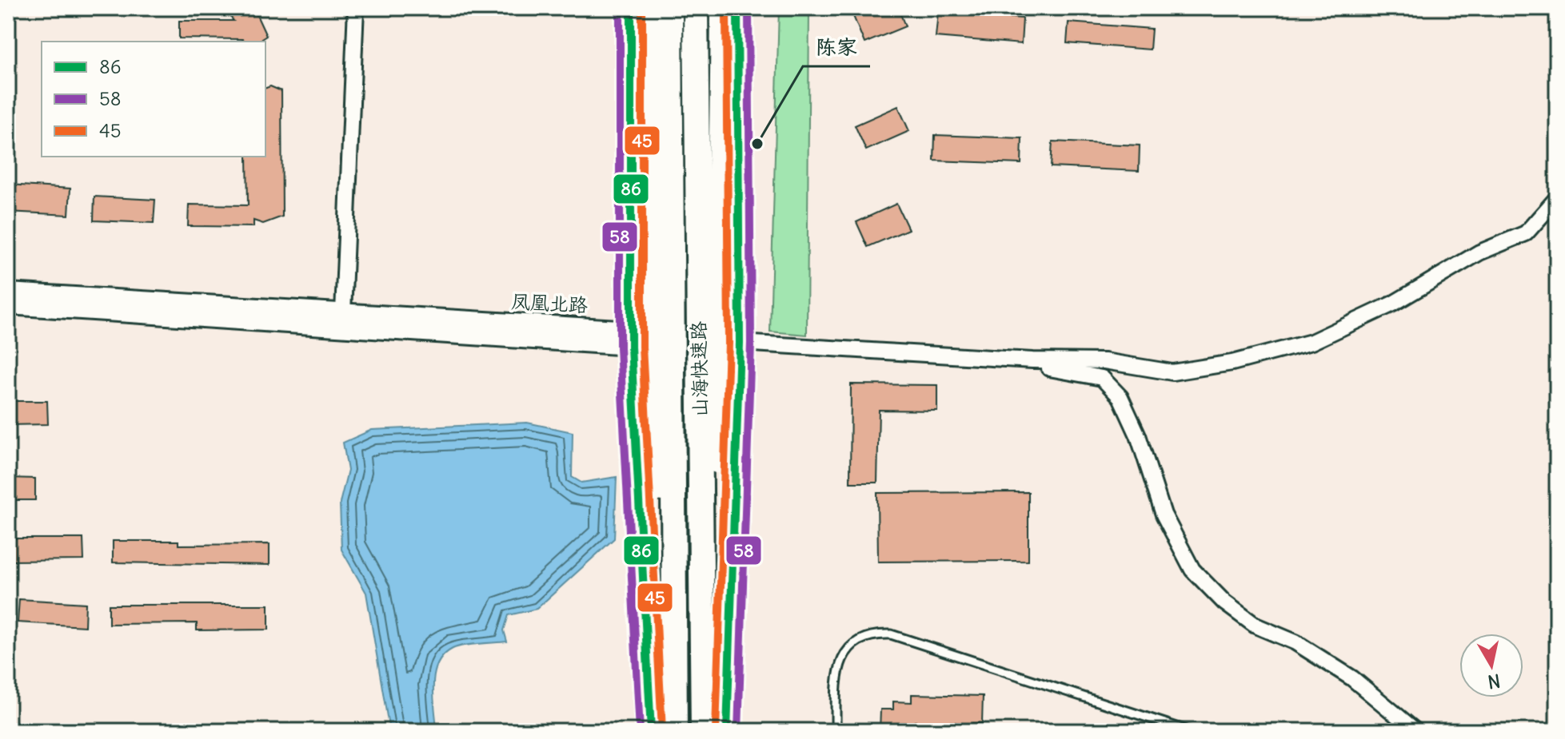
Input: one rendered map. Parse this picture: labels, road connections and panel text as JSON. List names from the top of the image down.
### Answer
{
  "streets": {
    "highway": ["山海快速路"],
    "street": ["凤凰北路"]
  },
  "places": ["陈家"],
  "lines": ["transit line 86", "transit line 58", "transit line 45"],
  "legend": ["86", "58", "45"],
  "north": "bottom"
}
